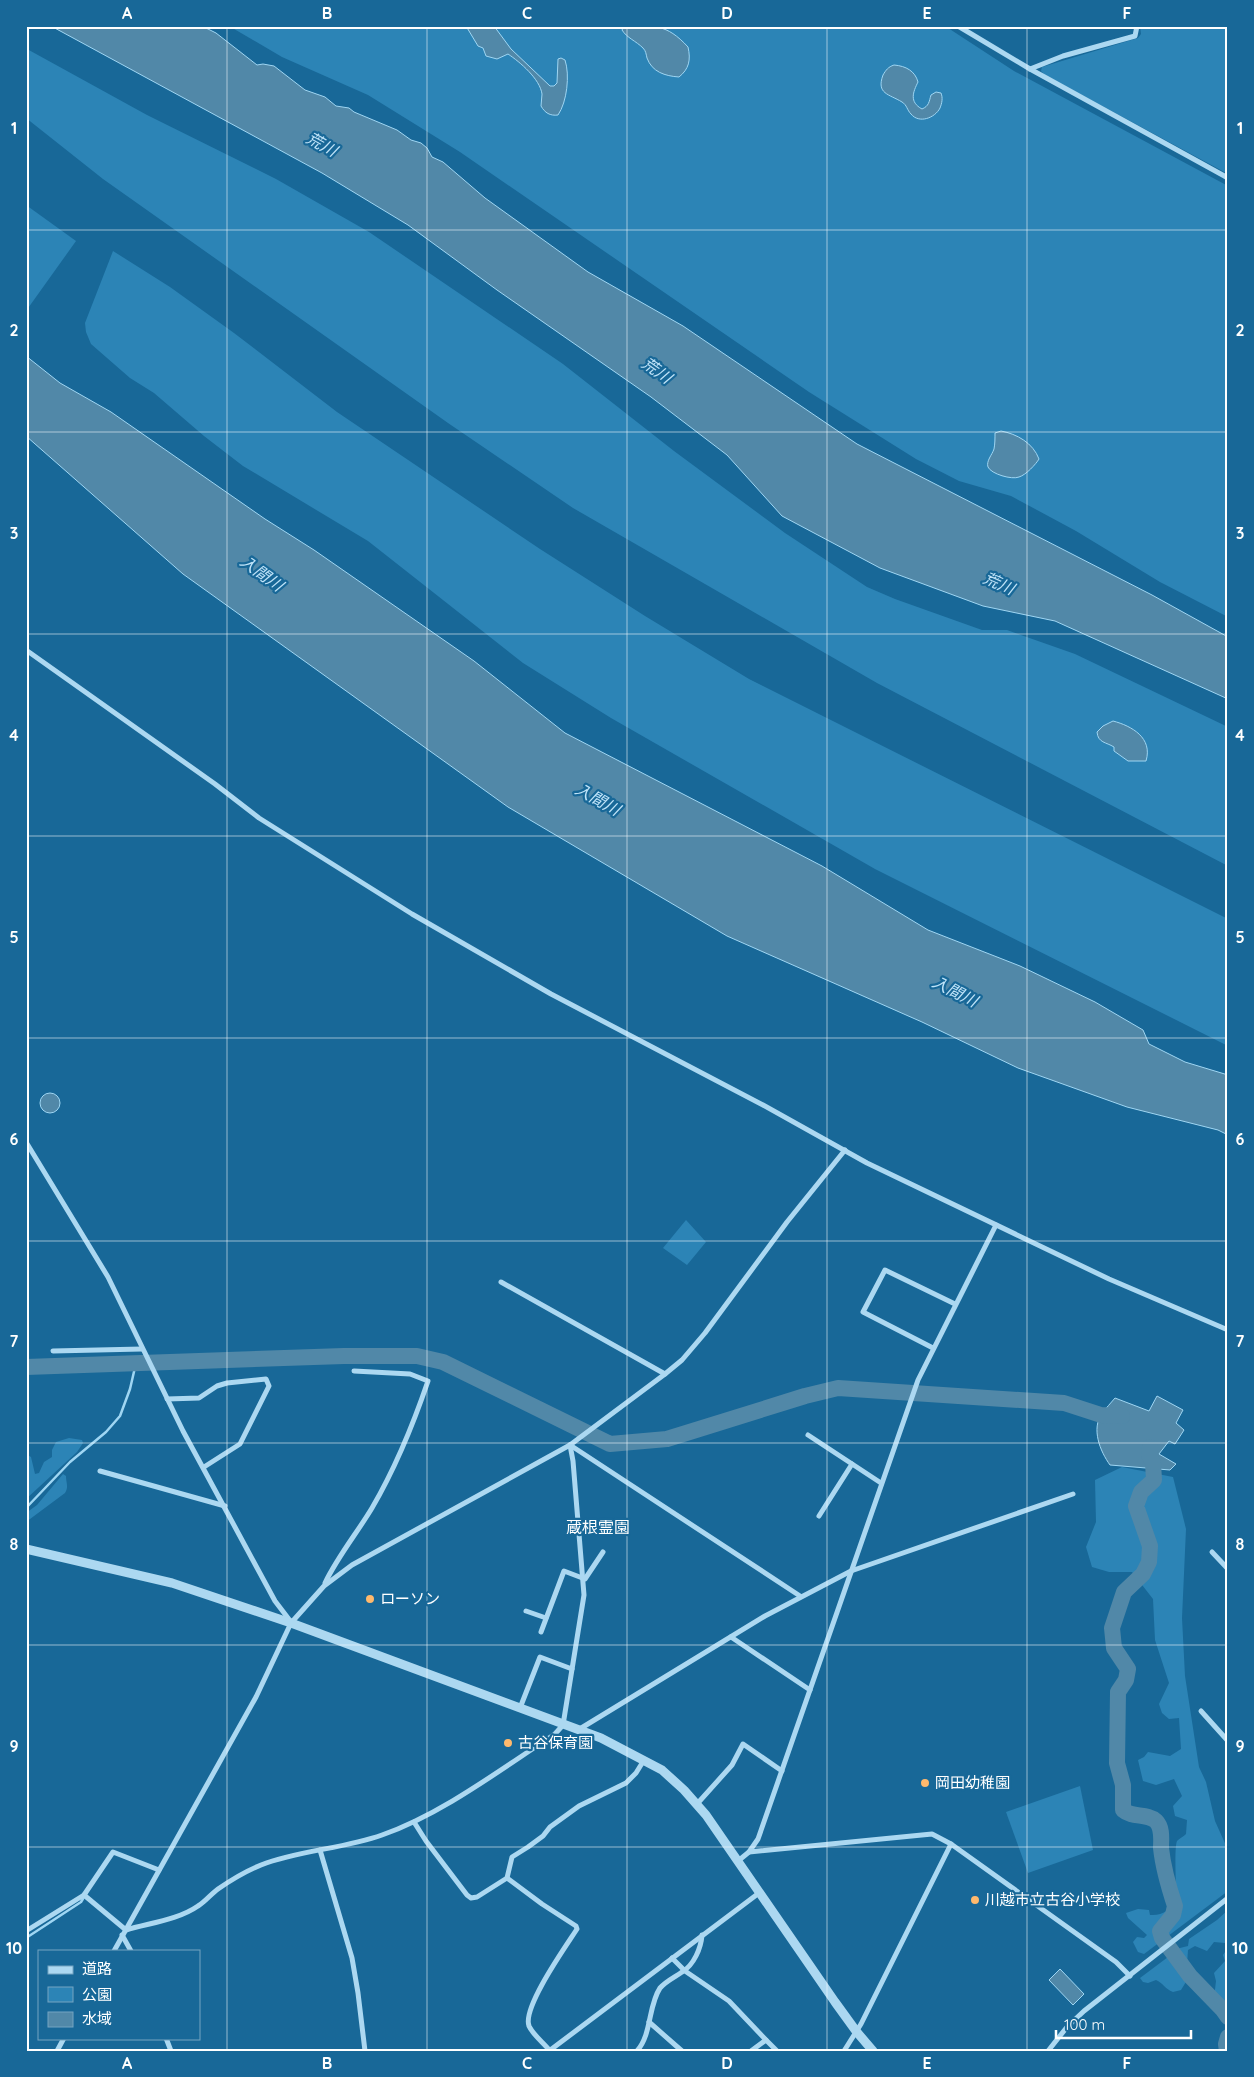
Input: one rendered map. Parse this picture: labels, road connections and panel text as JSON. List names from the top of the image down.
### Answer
{
  "districts": ["蔵根霊園"],
  "water": ["荒川", "入間川"],
  "places": [
    "ローソン",
    "古谷保育園",
    "岡田幼稚園",
    "川越市立古谷小学校"
  ],
  "legend": ["道路", "公園", "水域"],
  "scale_bar": "100 m",
  "grid": {
    "columns": [
      "A",
      "B",
      "C",
      "D",
      "E",
      "F"
    ],
    "rows": [
      "1",
      "2",
      "3",
      "4",
      "5",
      "6",
      "7",
      "8",
      "9",
      "10"
    ]
  }
}
